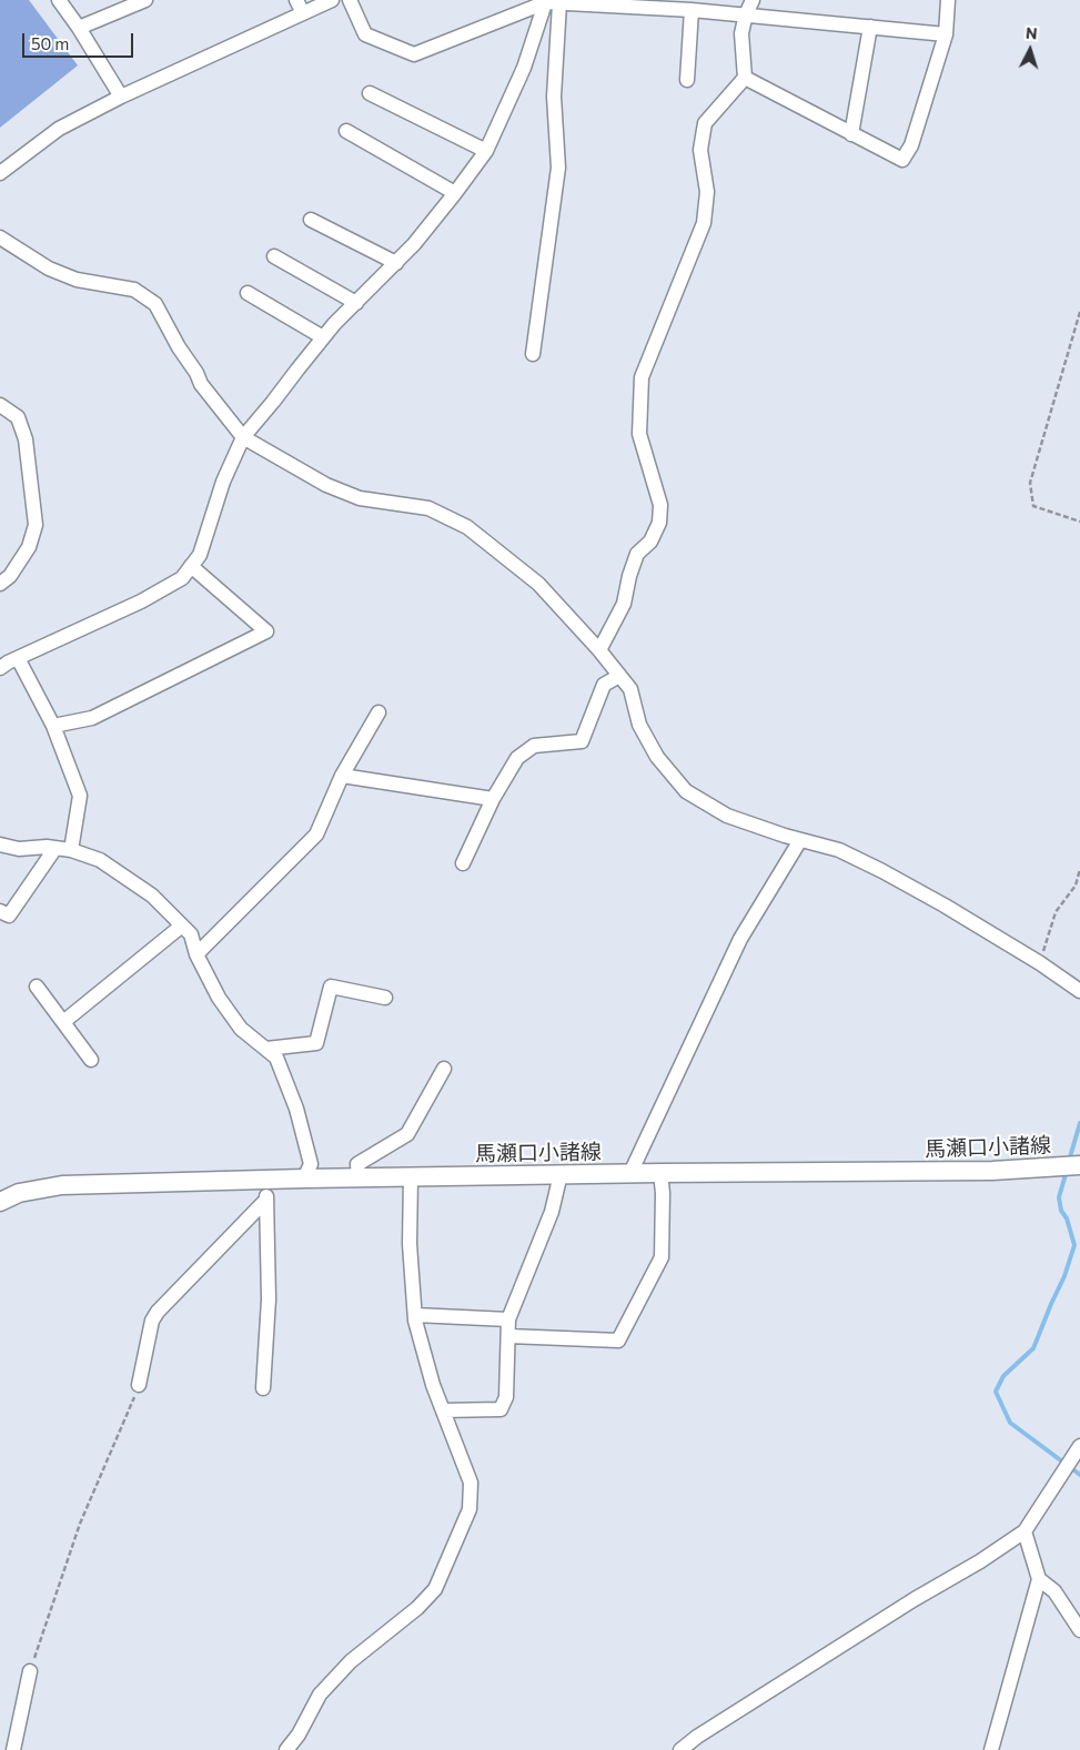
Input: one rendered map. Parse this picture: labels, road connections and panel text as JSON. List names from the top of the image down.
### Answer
{
  "streets": {
    "main road": ["馬瀬口小諸線"]
  },
  "scale_bar": "50 m",
  "north": "top"
}
